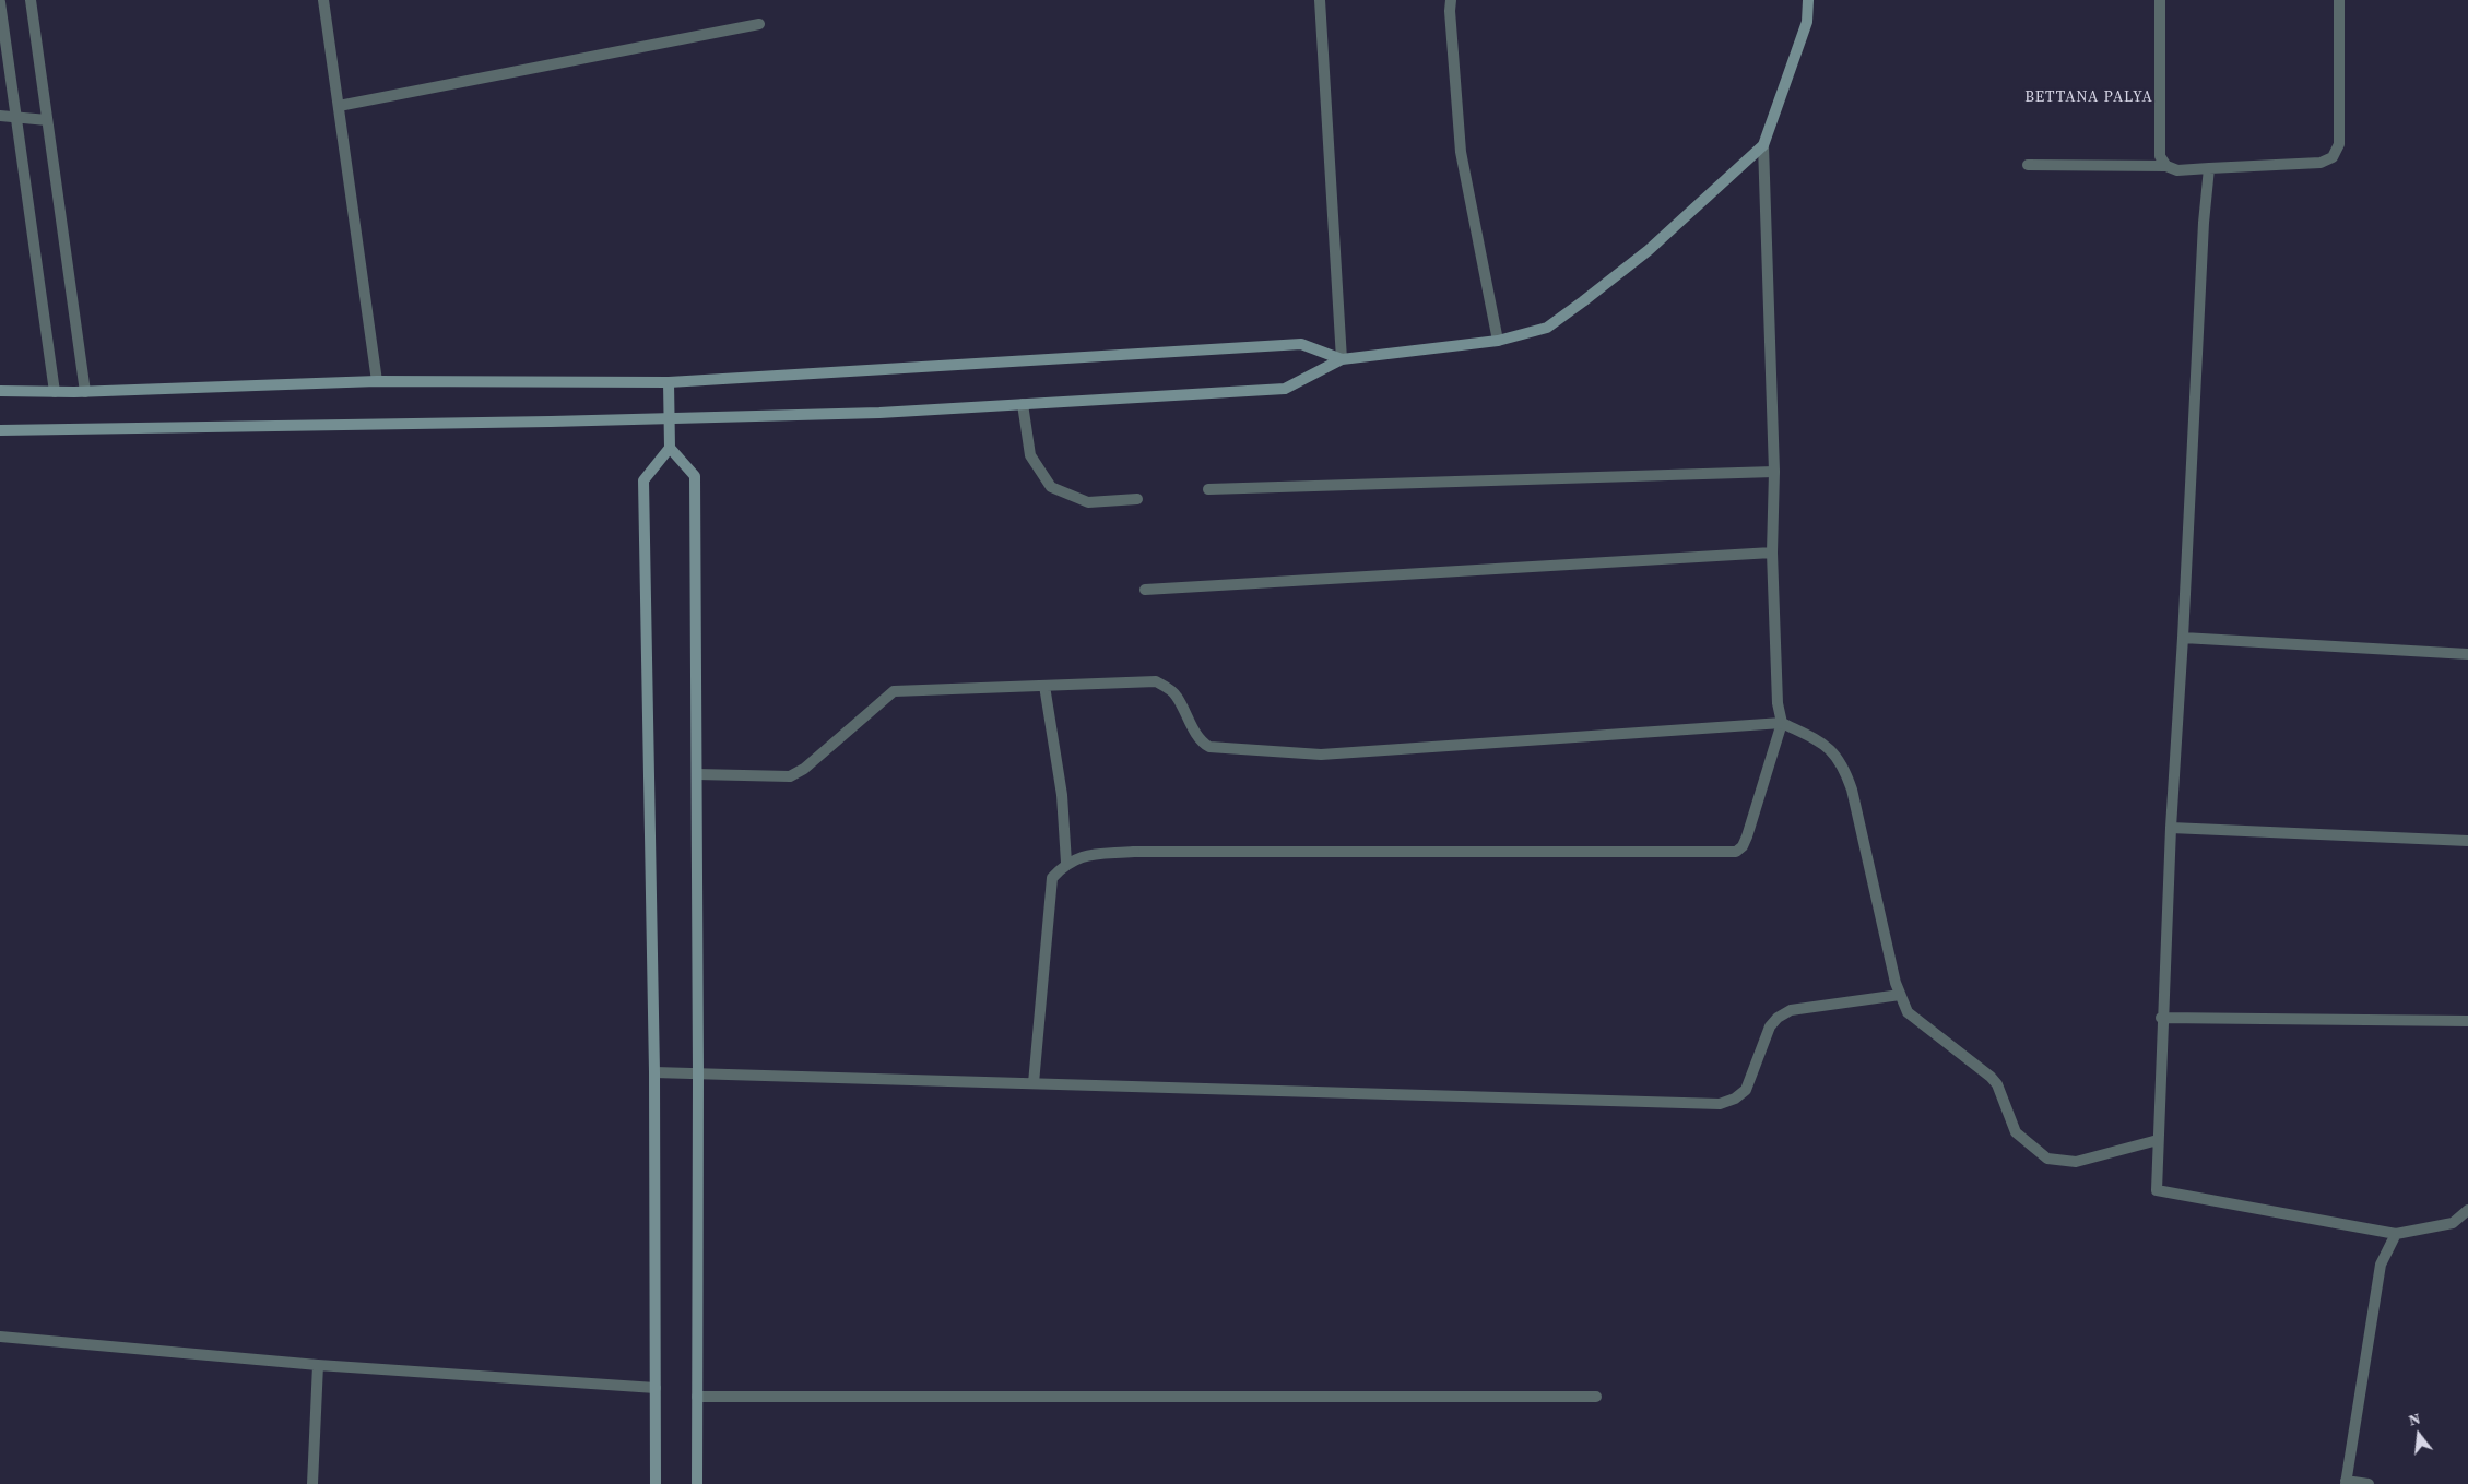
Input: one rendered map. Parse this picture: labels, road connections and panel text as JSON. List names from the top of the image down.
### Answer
{
  "districts": ["BETTANA PALYA"],
  "north": "top"
}
